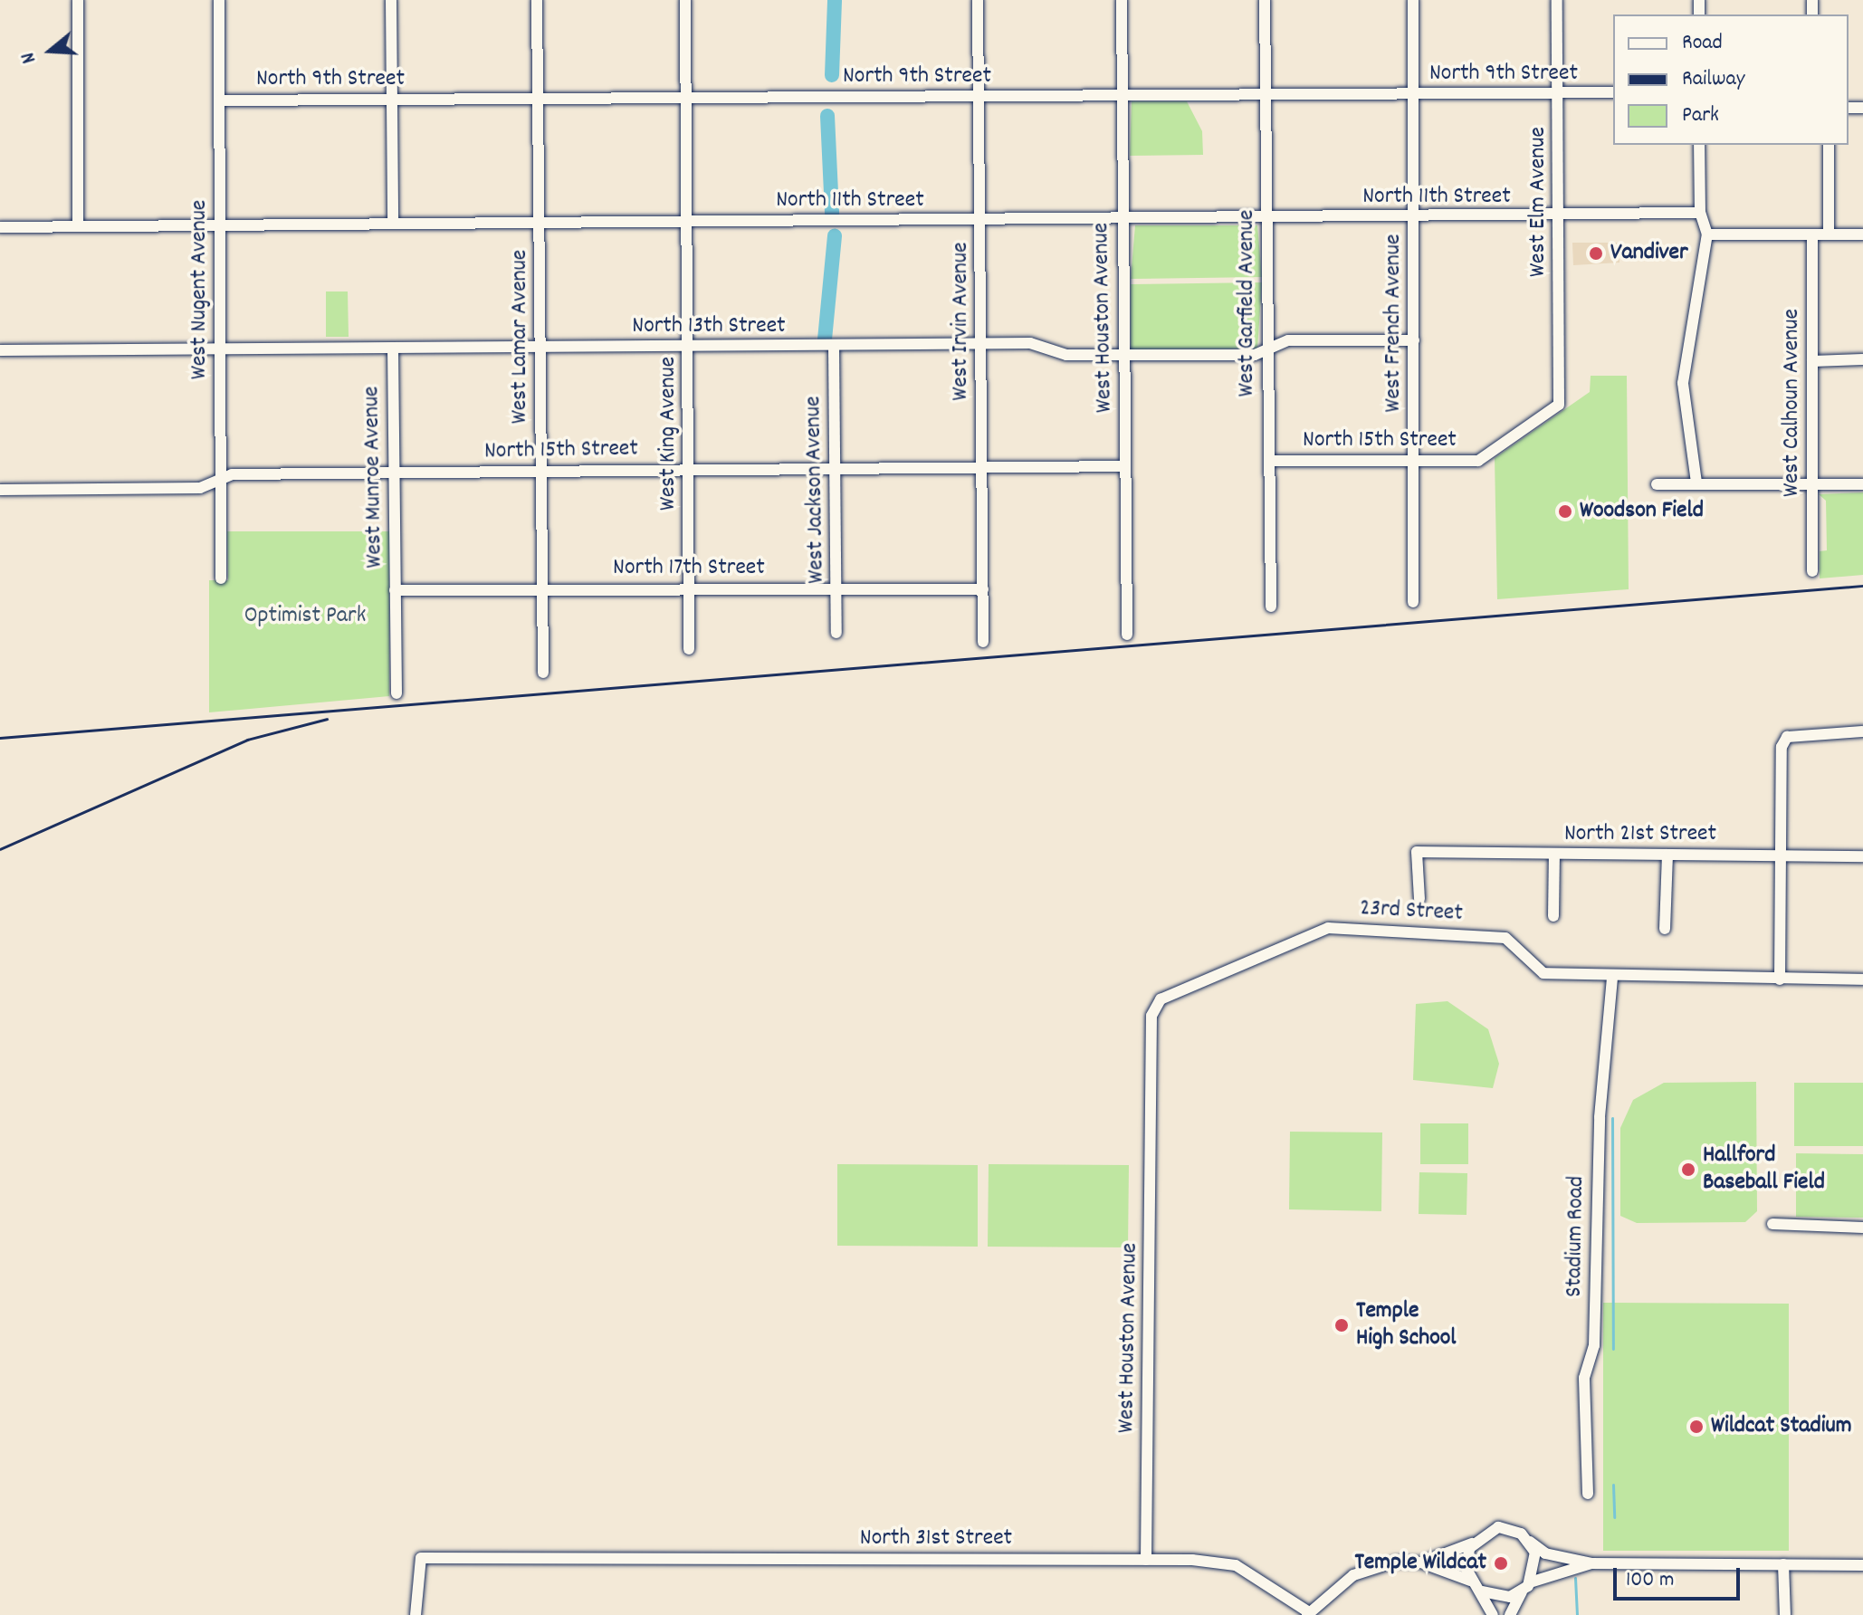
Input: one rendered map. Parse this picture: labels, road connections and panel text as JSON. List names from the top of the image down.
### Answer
{
  "streets": {
    "street": [
      "North 9th Street",
      "North 11th Street",
      "West Elm Avenue",
      "West Nugent Avenue",
      "West Garfield Avenue",
      "West Houston Avenue",
      "West Irvin Avenue",
      "West French Avenue",
      "North 13th Street",
      "West Lamar Avenue",
      "West Calhoun Avenue",
      "West King Avenue",
      "North 15th Street",
      "West Munroe Avenue",
      "West Jackson Avenue",
      "North 17th Street",
      "North 21st Street",
      "23rd Street",
      "Stadium Road",
      "North 31st Street"
    ]
  },
  "crossings": [
    ["North 9th Street", "West Elm Avenue"],
    ["North 9th Street", "West Nugent Avenue"],
    ["North 9th Street", "West Garfield Avenue"],
    ["North 9th Street", "West Houston Avenue"],
    ["North 9th Street", "West Irvin Avenue"],
    ["North 9th Street", "West French Avenue"],
    ["North 9th Street", "West Lamar Avenue"],
    ["North 9th Street", "West King Avenue"],
    ["North 11th Street", "West Elm Avenue"],
    ["North 11th Street", "West Nugent Avenue"],
    ["North 11th Street", "West Garfield Avenue"],
    ["North 11th Street", "West Houston Avenue"],
    ["North 11th Street", "West Irvin Avenue"],
    ["North 11th Street", "West French Avenue"],
    ["North 11th Street", "West Lamar Avenue"],
    ["North 11th Street", "West King Avenue"],
    ["West Elm Avenue", "North 15th Street"],
    ["West Nugent Avenue", "North 13th Street"],
    ["West Nugent Avenue", "North 15th Street"],
    ["West Garfield Avenue", "North 13th Street"],
    ["West Garfield Avenue", "North 15th Street"],
    ["West Houston Avenue", "North 13th Street"],
    ["West Houston Avenue", "North 15th Street"],
    ["West Houston Avenue", "23rd Street"],
    ["West Houston Avenue", "North 31st Street"],
    ["West Irvin Avenue", "North 13th Street"],
    ["West Irvin Avenue", "North 15th Street"],
    ["West Irvin Avenue", "North 17th Street"],
    ["West French Avenue", "North 13th Street"],
    ["West French Avenue", "North 15th Street"],
    ["North 13th Street", "West Lamar Avenue"],
    ["North 13th Street", "West King Avenue"],
    ["North 13th Street", "West Munroe Avenue"],
    ["North 13th Street", "West Jackson Avenue"],
    ["West Lamar Avenue", "North 15th Street"],
    ["West Lamar Avenue", "North 17th Street"],
    ["West King Avenue", "North 15th Street"],
    ["West King Avenue", "North 17th Street"],
    ["North 15th Street", "West Munroe Avenue"],
    ["North 15th Street", "West Jackson Avenue"],
    ["West Munroe Avenue", "North 17th Street"],
    ["West Jackson Avenue", "North 17th Street"],
    ["23rd Street", "Stadium Road"]
  ],
  "parks": ["Optimist Park"],
  "places": [
    "Vandiver",
    "Woodson Field",
    "Hallford Baseball Field",
    "Temple High School",
    "Wildcat Stadium",
    "Temple Wildcat"
  ],
  "legend": ["Road", "Railway", "Park"],
  "scale_bar": "100 m",
  "north": "left"
}
